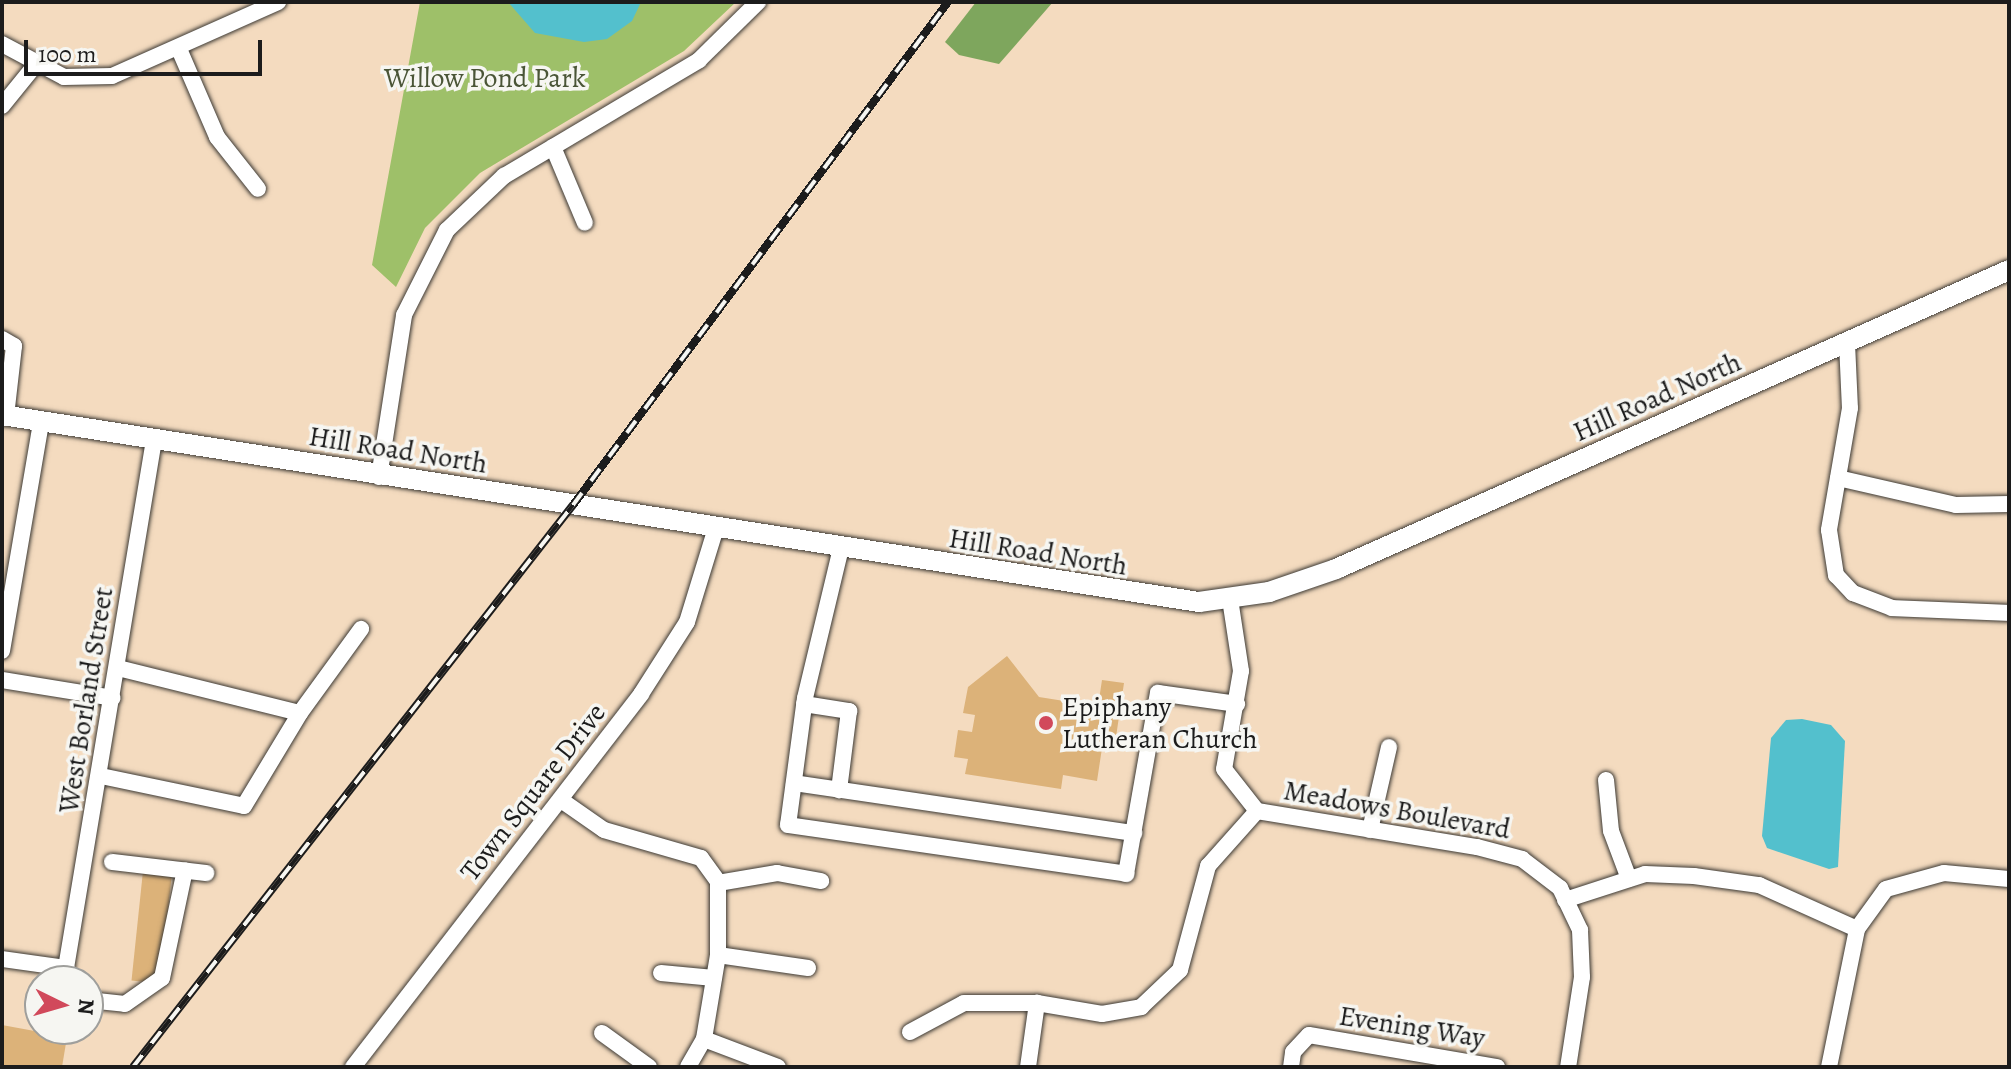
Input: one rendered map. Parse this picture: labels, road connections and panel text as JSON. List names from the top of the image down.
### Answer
{
  "streets": {
    "main road": ["Hill Road North"],
    "street": [
      "West Borland Street",
      "Town Square Drive",
      "Meadows Boulevard",
      "Evening Way"
    ]
  },
  "crossings": [
    ["Hill Road North", "West Borland Street"],
    ["Hill Road North", "Town Square Drive"],
    ["Hill Road North", "Meadows Boulevard"]
  ],
  "parks": ["Willow Pond Park"],
  "places": ["Epiphany Lutheran Church"],
  "scale_bar": "100 m",
  "north": "right"
}
